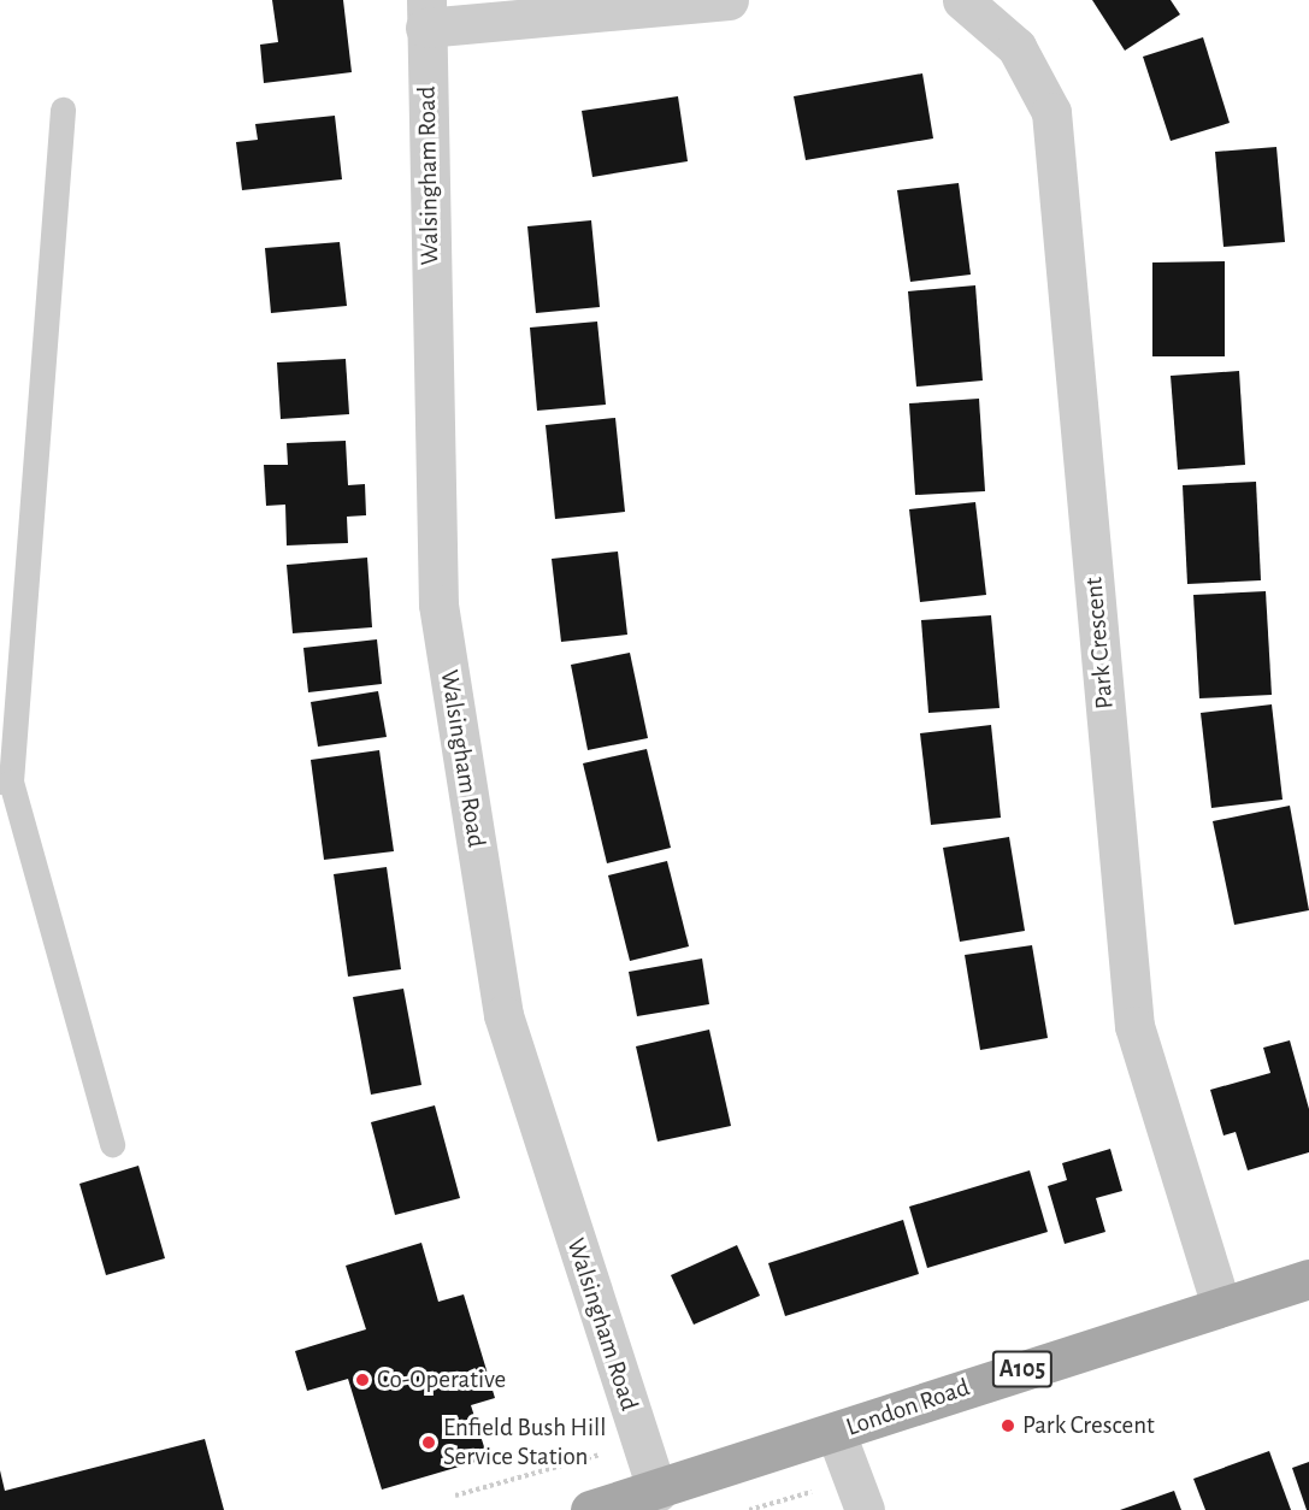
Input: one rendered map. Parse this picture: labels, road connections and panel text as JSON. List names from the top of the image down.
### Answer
{
  "streets": {
    "main road": ["A105", "London Road"],
    "street": ["Walsingham Road", "Park Crescent"]
  },
  "crossings": [
    ["Walsingham Road", "London Road"],
    ["Park Crescent", "London Road"]
  ],
  "places": ["Co-Operative", "Park Crescent", "Enfield Bush Hill Service Station"]
}
